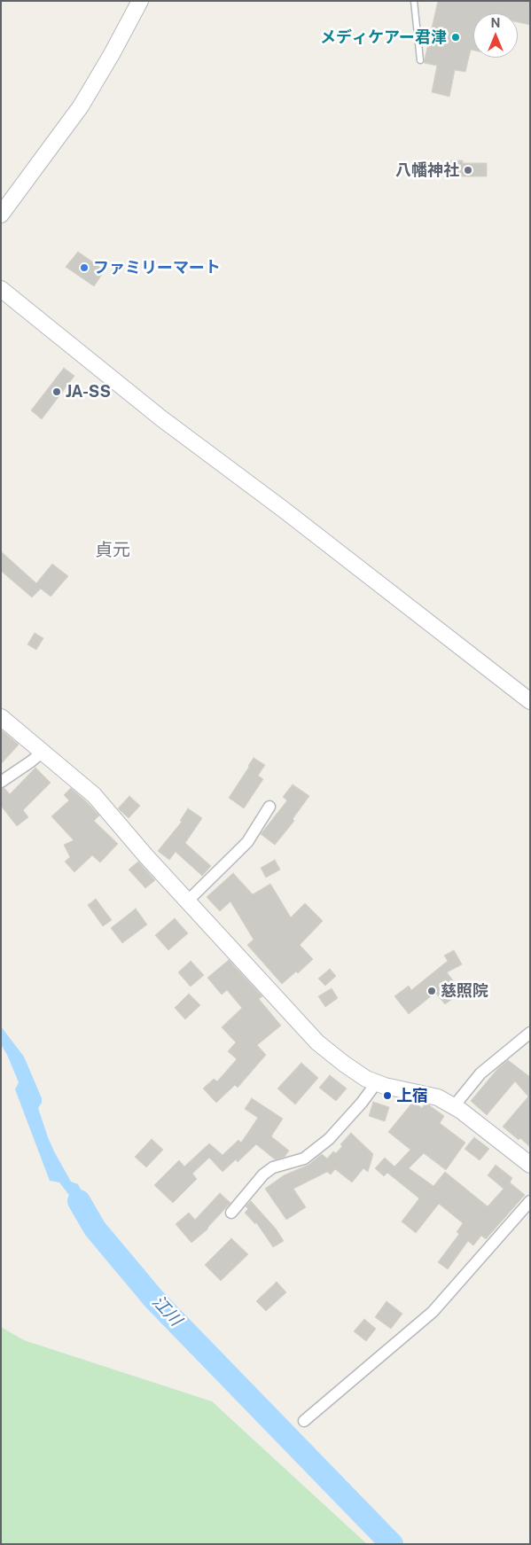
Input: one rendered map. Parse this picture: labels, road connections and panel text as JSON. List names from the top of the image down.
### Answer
{
  "districts": ["貞元"],
  "water": ["江川"],
  "places": [
    "メディケアー君津",
    "八幡神社",
    "ファミリーマート",
    "JA-SS",
    "慈照院",
    "上宿"
  ],
  "north": "top"
}
